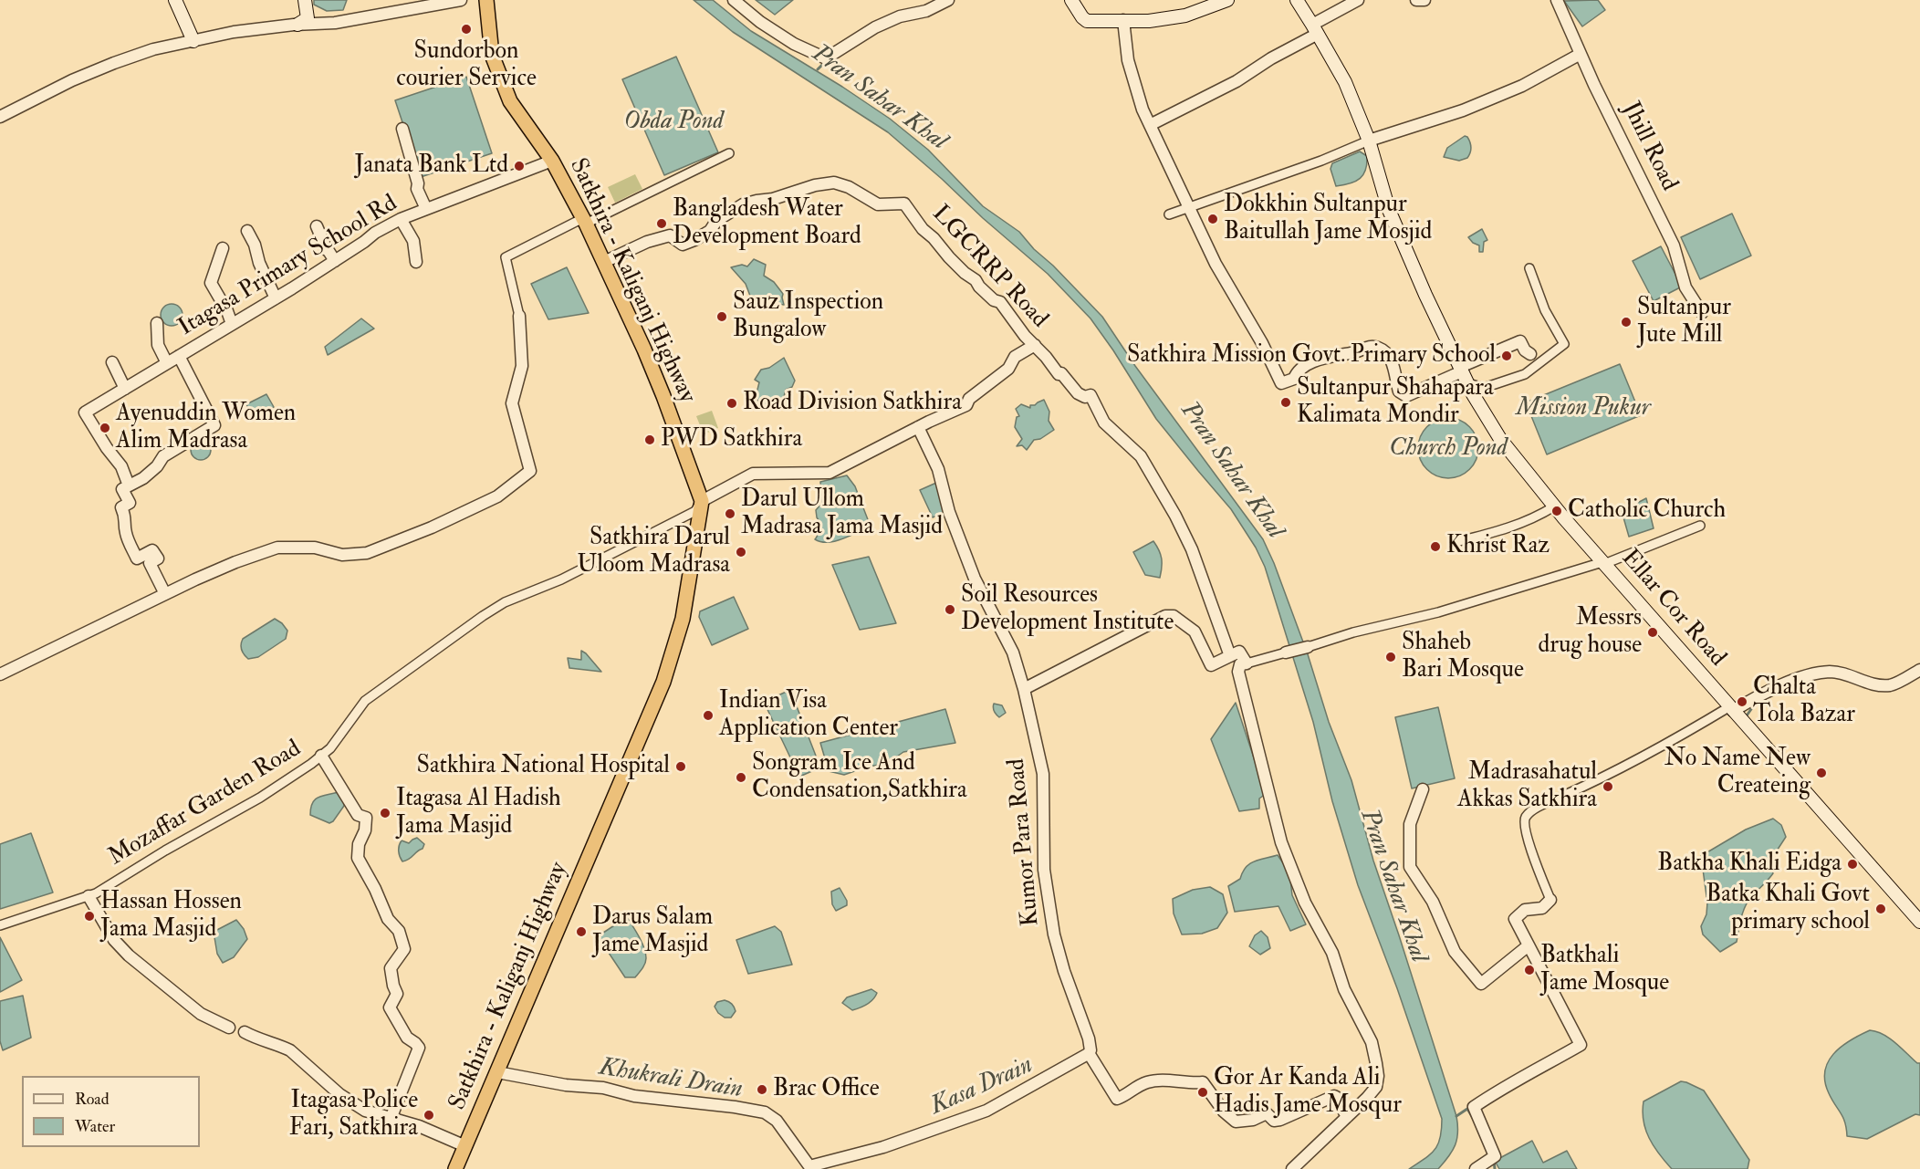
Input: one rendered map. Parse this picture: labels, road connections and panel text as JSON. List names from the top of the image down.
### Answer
{
  "streets": {
    "highway": ["Satkhira - Kaliganj Highway"],
    "main road": ["Ellar Cor Road"],
    "street": [
      "Jhill Road",
      "Itagasa Primary School Rd",
      "LGCRRP Road",
      "Mozaffar Garden Road",
      "Kumor Para Road"
    ]
  },
  "crossings": [
    ["Itagasa Primary School Rd", "Satkhira - Kaliganj Highway"],
    ["LGCRRP Road", "Satkhira - Kaliganj Highway"],
    ["Satkhira - Kaliganj Highway", "Mozaffar Garden Road"]
  ],
  "water": [
    "Pran Sahar Khal",
    "Obda Pond",
    "Mission Pukur",
    "Church Pond",
    "Khukrali Drain",
    "Kasa Drain"
  ],
  "places": [
    "Sundorbon courier Service",
    "Janata Bank Ltd",
    "Dokkhin Sultanpur Baitullah Jame Mosjid",
    "Bangladesh Water Development Board",
    "Sauz Inspection Bungalow",
    "Sultanpur Jute Mill",
    "Satkhira Mission Govt. Primary School",
    "Sultanpur Shahapara Kalimata Mondir",
    "Road Division Satkhira",
    "Ayenuddin Women Alim Madrasa",
    "PWD Satkhira",
    "Catholic Church",
    "Darul Ullom Madrasa Jama Masjid",
    "Khrist Raz",
    "Satkhira Darul Uloom Madrasa",
    "Soil Resources Development Institute",
    "Messrs drug house",
    "Shaheb Bari Mosque",
    "Chalta Tola Bazar",
    "Indian Visa Application Center",
    "Satkhira National Hospital",
    "No Name New Createing",
    "Songram Ice And Condensation,Satkhira",
    "Madrasahatul Akkas Satkhira",
    "Itagasa Al Hadish Jama Masjid",
    "Batkha Khali Eidga",
    "Batka Khali Govt primary school",
    "Hassan Hossen Jama Masjid",
    "Darus Salam Jame Masjid",
    "Batkhali Jame Mosque",
    "Brac Office",
    "Gor Ar Kanda Ali Hadis Jame Mosqur",
    "Itagasa Police Fari, Satkhira"
  ],
  "legend": ["Road", "Water"]
}
